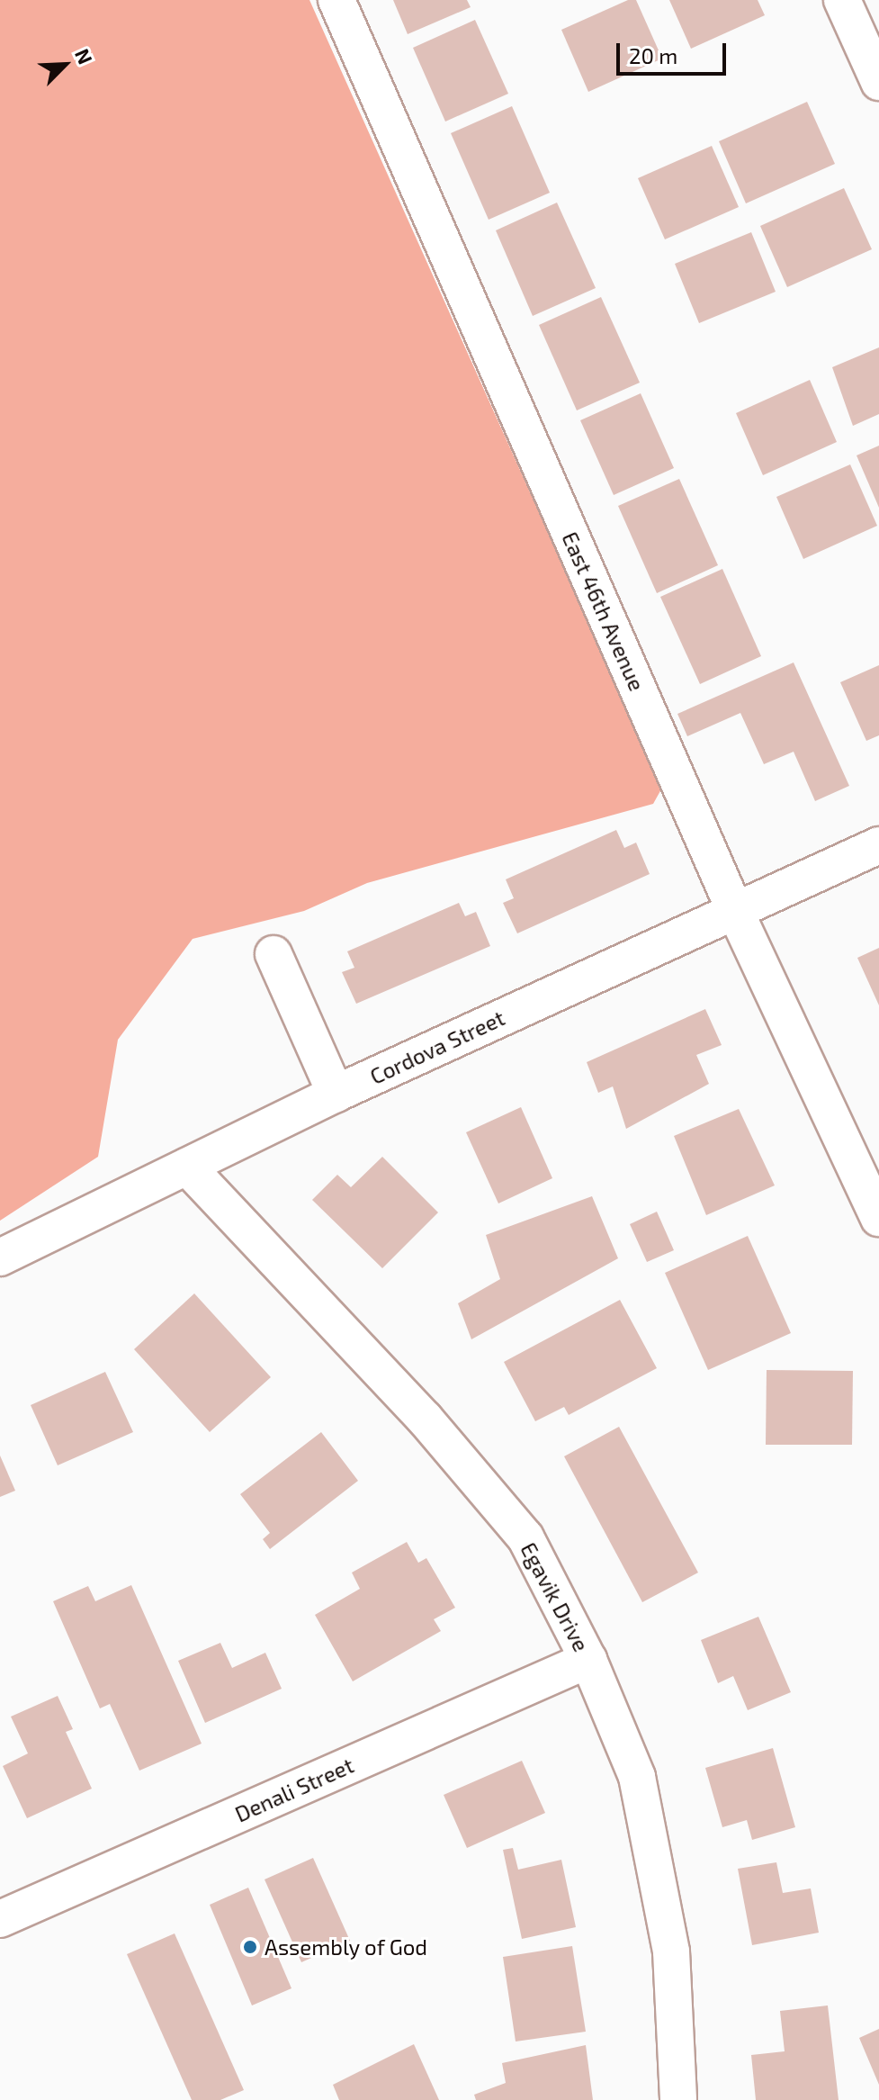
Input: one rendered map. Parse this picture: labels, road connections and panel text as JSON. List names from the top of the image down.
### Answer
{
  "streets": {
    "street": [
      "East 46th Avenue",
      "Cordova Street",
      "Egavik Drive",
      "Denali Street"
    ]
  },
  "crossings": [
    ["East 46th Avenue", "Cordova Street"],
    ["Cordova Street", "Egavik Drive"],
    ["Egavik Drive", "Denali Street"]
  ],
  "places": ["Assembly of God"],
  "scale_bar": "20 m",
  "north": "top right"
}
